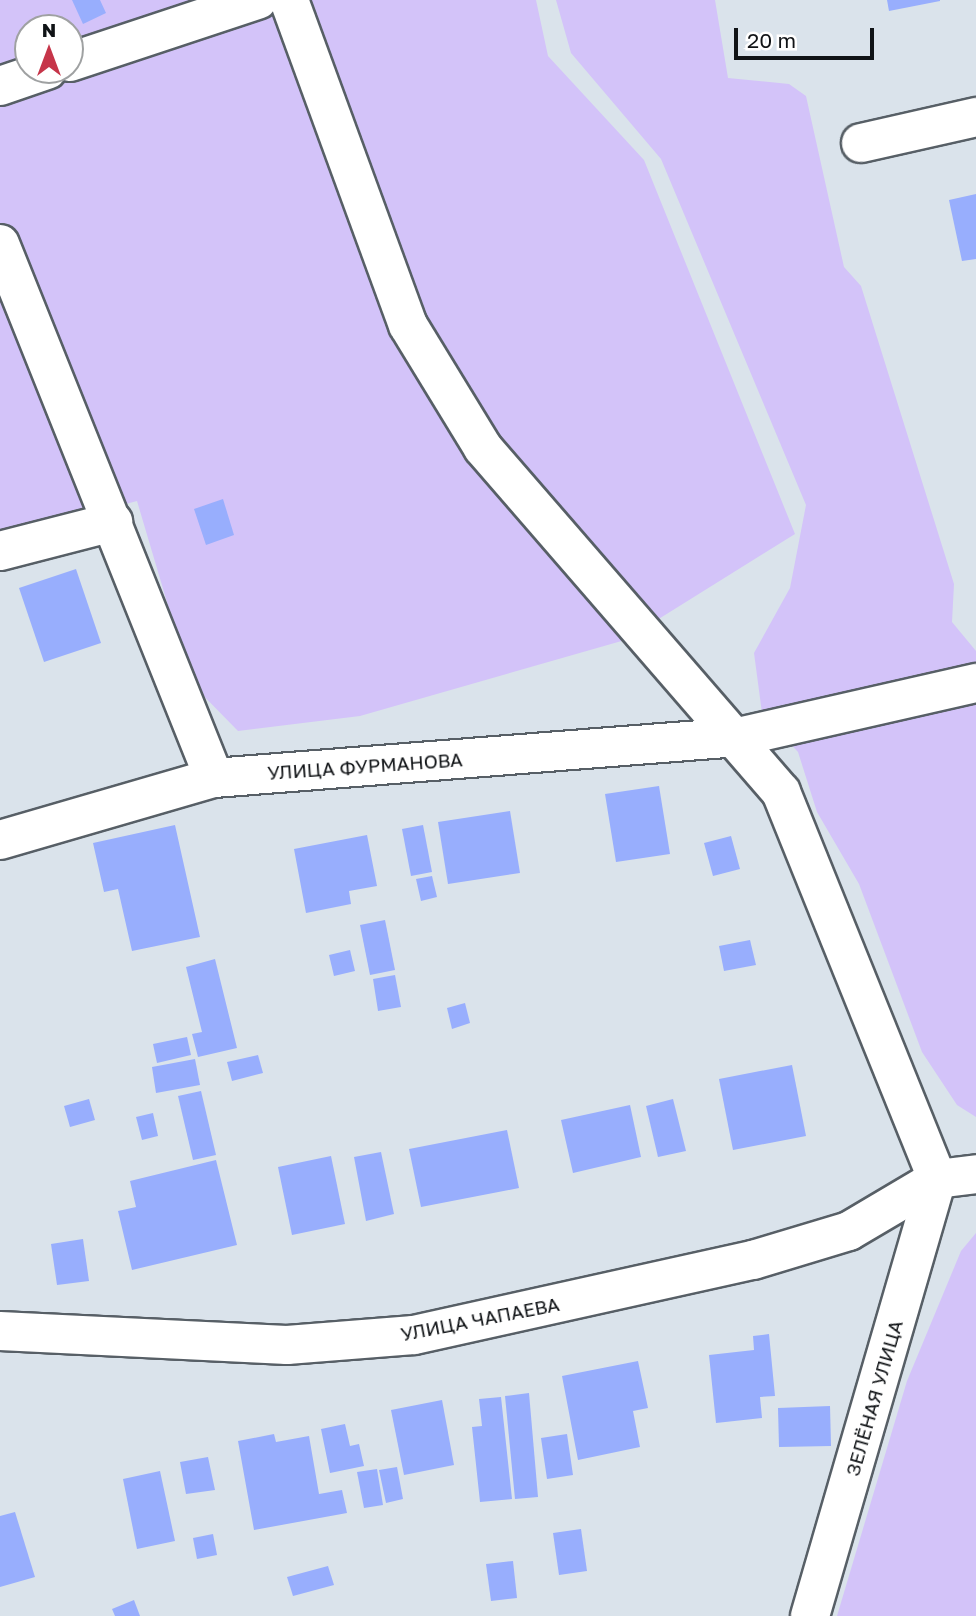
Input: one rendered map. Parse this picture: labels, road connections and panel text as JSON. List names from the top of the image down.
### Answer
{
  "streets": {
    "street": ["УЛИЦА ФУРМАНОВА", "УЛИЦА ЧАПАЕВА", "ЗЕЛЁНАЯ УЛИЦА"]
  },
  "crossings": [
    ["УЛИЦА ЧАПАЕВА", "ЗЕЛЁНАЯ УЛИЦА"]
  ],
  "scale_bar": "20 m",
  "north": "top"
}
